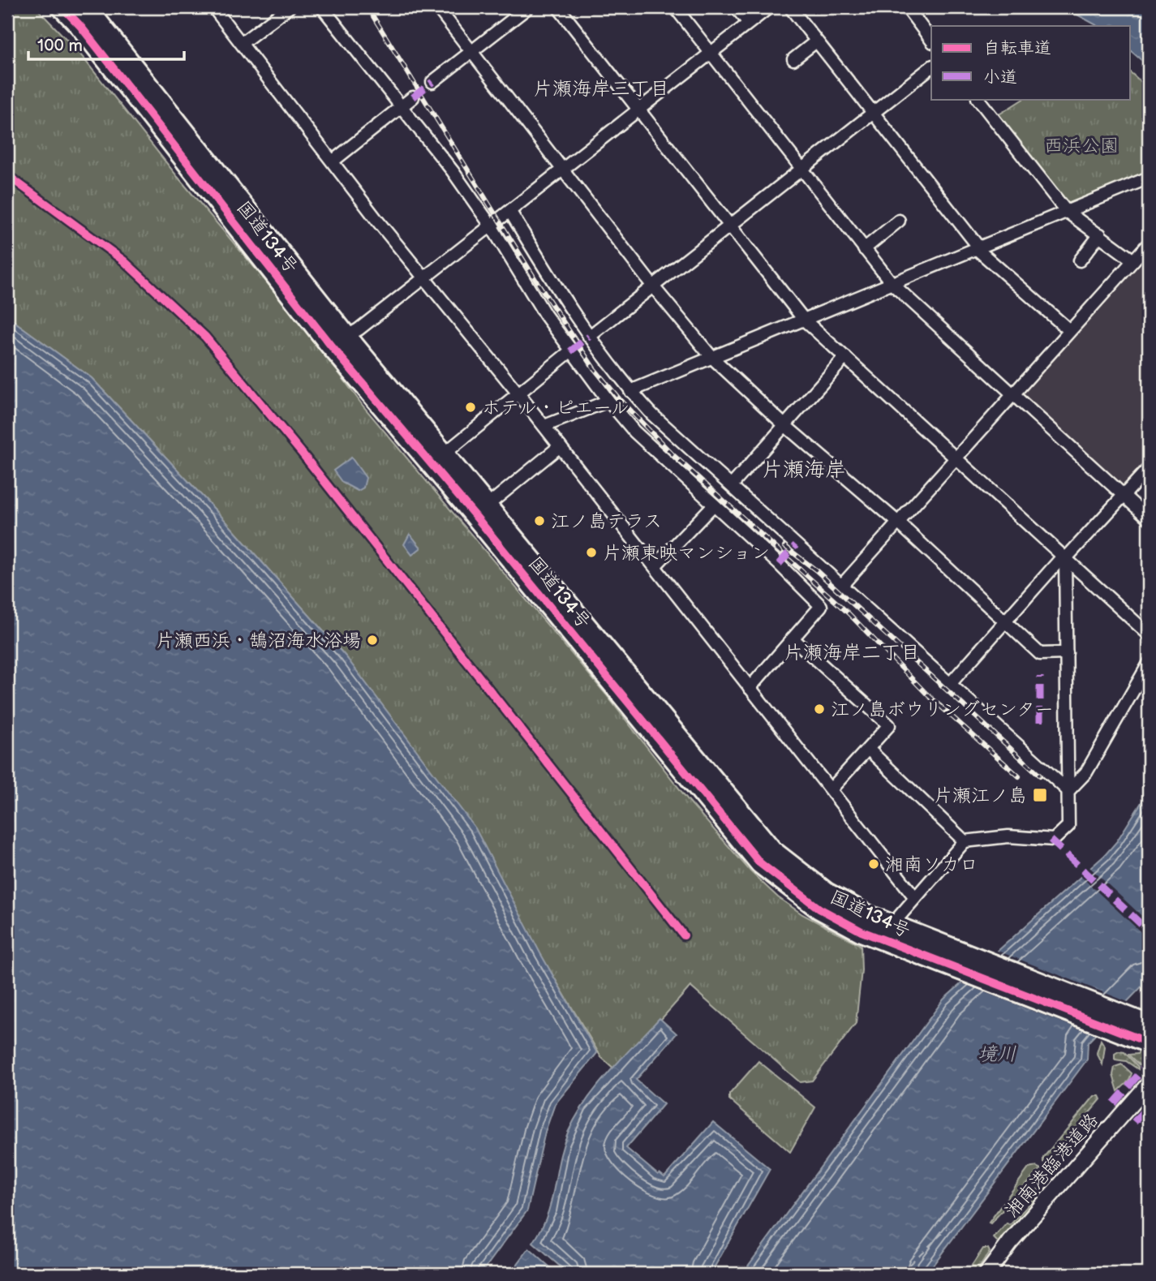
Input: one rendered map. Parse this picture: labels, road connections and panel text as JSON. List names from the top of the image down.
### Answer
{
  "streets": {
    "highway": ["国道134号"],
    "street": ["湘南港臨港道路"]
  },
  "districts": ["片瀬海岸三丁目", "片瀬海岸", "片瀬海岸二丁目"],
  "water": ["境川"],
  "parks": ["西浜公園"],
  "places": {
    "other": [
      "ホテル・ピエール",
      "江ノ島テラス",
      "片瀬東映マンション",
      "片瀬西浜・鵠沼海水浴場",
      "江ノ島ボウリングセンター",
      "湘南ソカロ"
    ],
    "transit": ["片瀬江ノ島"]
  },
  "legend": ["自転車道", "小道"],
  "scale_bar": "100 m"
}
